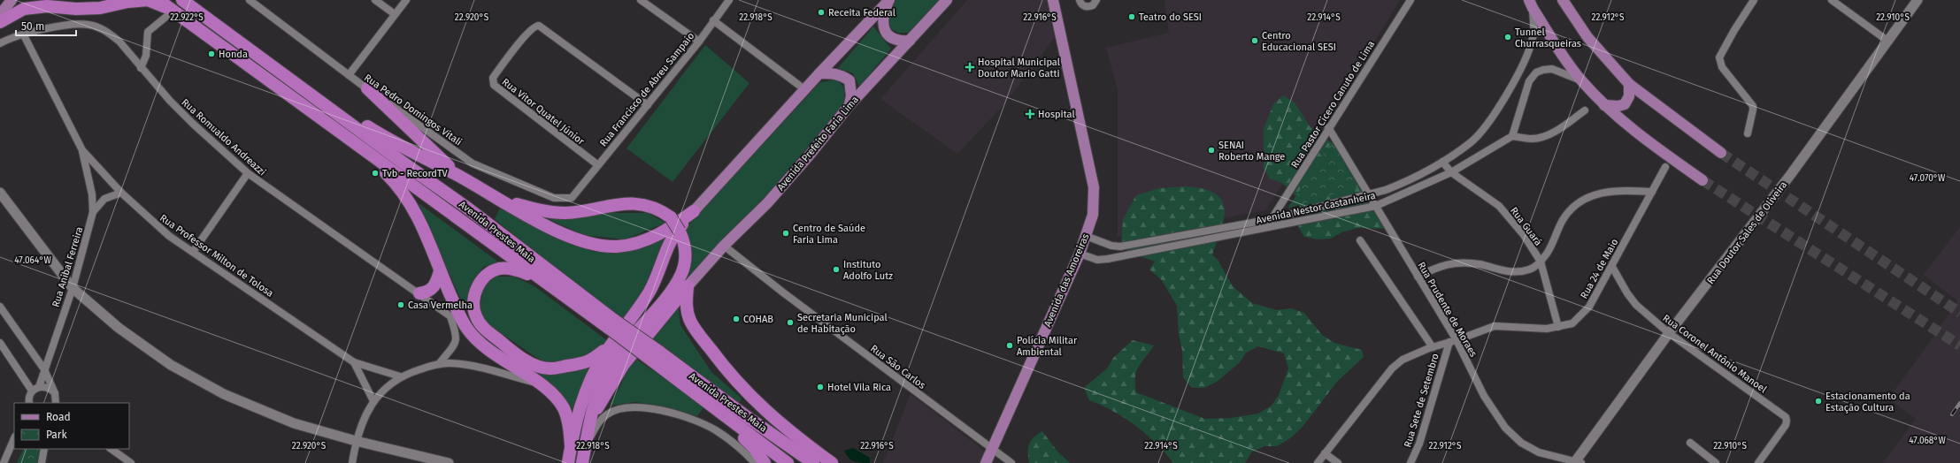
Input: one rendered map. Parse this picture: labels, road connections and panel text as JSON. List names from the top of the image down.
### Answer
{
  "streets": {
    "highway": ["Avenida Prestes Maia"],
    "main road": ["Avenida Prefeito Faria Lima", "Rua Doutor Sales de Oliveira", "Avenida das Amoreiras"],
    "street": [
      "Rua Francisco de Abreu Sampaio",
      "Rua Pastor Cícero Canuto de Lima",
      "Rua Pedro Domingos Vitali",
      "Rua Vitor Quatel Júnior",
      "Rua Romualdo Andreazzi",
      "Avenida Nestor Castanheira",
      "Rua Guará",
      "Rua Professor Milton de Tolosa",
      "Rua Anibal Ferreira",
      "Rua 24 de Maio",
      "Rua Prudente de Moraes",
      "Rua Coronel Antônio Manoel",
      "Rua São Carlos",
      "Rua Sete de Setembro"
    ]
  },
  "crossings": [
    ["Rua Francisco de Abreu Sampaio", "Rua Pedro Domingos Vitali"],
    ["Rua Francisco de Abreu Sampaio", "Rua Vitor Quatel Júnior"],
    ["Rua Pastor Cícero Canuto de Lima", "Avenida Nestor Castanheira"],
    ["Rua Pastor Cícero Canuto de Lima", "Rua Prudente de Moraes"],
    ["Rua Romualdo Andreazzi", "Rua Professor Milton de Tolosa"],
    ["Avenida Prefeito Faria Lima", "Rua São Carlos"],
    ["Avenida Nestor Castanheira", "Rua Guará"],
    ["Avenida Nestor Castanheira", "Avenida das Amoreiras"],
    ["Avenida Nestor Castanheira", "Rua Prudente de Moraes"],
    ["Rua Guará", "Rua 24 de Maio"],
    ["Rua Doutor Sales de Oliveira", "Rua Prudente de Moraes"],
    ["Rua Doutor Sales de Oliveira", "Rua Coronel Antônio Manoel"],
    ["Rua Professor Milton de Tolosa", "Rua Anibal Ferreira"],
    ["Rua 24 de Maio", "Rua Prudente de Moraes"],
    ["Rua 24 de Maio", "Rua Coronel Antônio Manoel"],
    ["Rua 24 de Maio", "Rua Sete de Setembro"],
    ["Avenida das Amoreiras", "Rua São Carlos"],
    ["Rua Prudente de Moraes", "Rua Sete de Setembro"]
  ],
  "places": {
    "other": [
      "Receita Federal",
      "Teatro do SESI",
      "Tunnel Churrasqueiras",
      "Centro Educacional SESI",
      "Honda",
      "SENAI Roberto Mange",
      "Tvb - RecordTV",
      "Centro de Saúde Faria Lima",
      "Instituto Adolfo Lutz",
      "Casa Vermelha",
      "COHAB",
      "Secretaria Municipal de Habitação",
      "Polícia Militar Ambiental",
      "Hotel Vila Rica",
      "Estacionamento da Estação Cultura"
    ],
    "health": ["Hospital Municipal Doutor Mario Gatti", "Hospital"]
  },
  "legend": ["Road", "Park"],
  "scale_bar": "50 m",
  "coordinates": [
    "22.918°S",
    "22.916°S",
    "22.914°S",
    "22.922°S",
    "22.920°S",
    "22.912°S",
    "22.910°S",
    "47.070°W",
    "47.064°W",
    "47.068°W"
  ]
}
